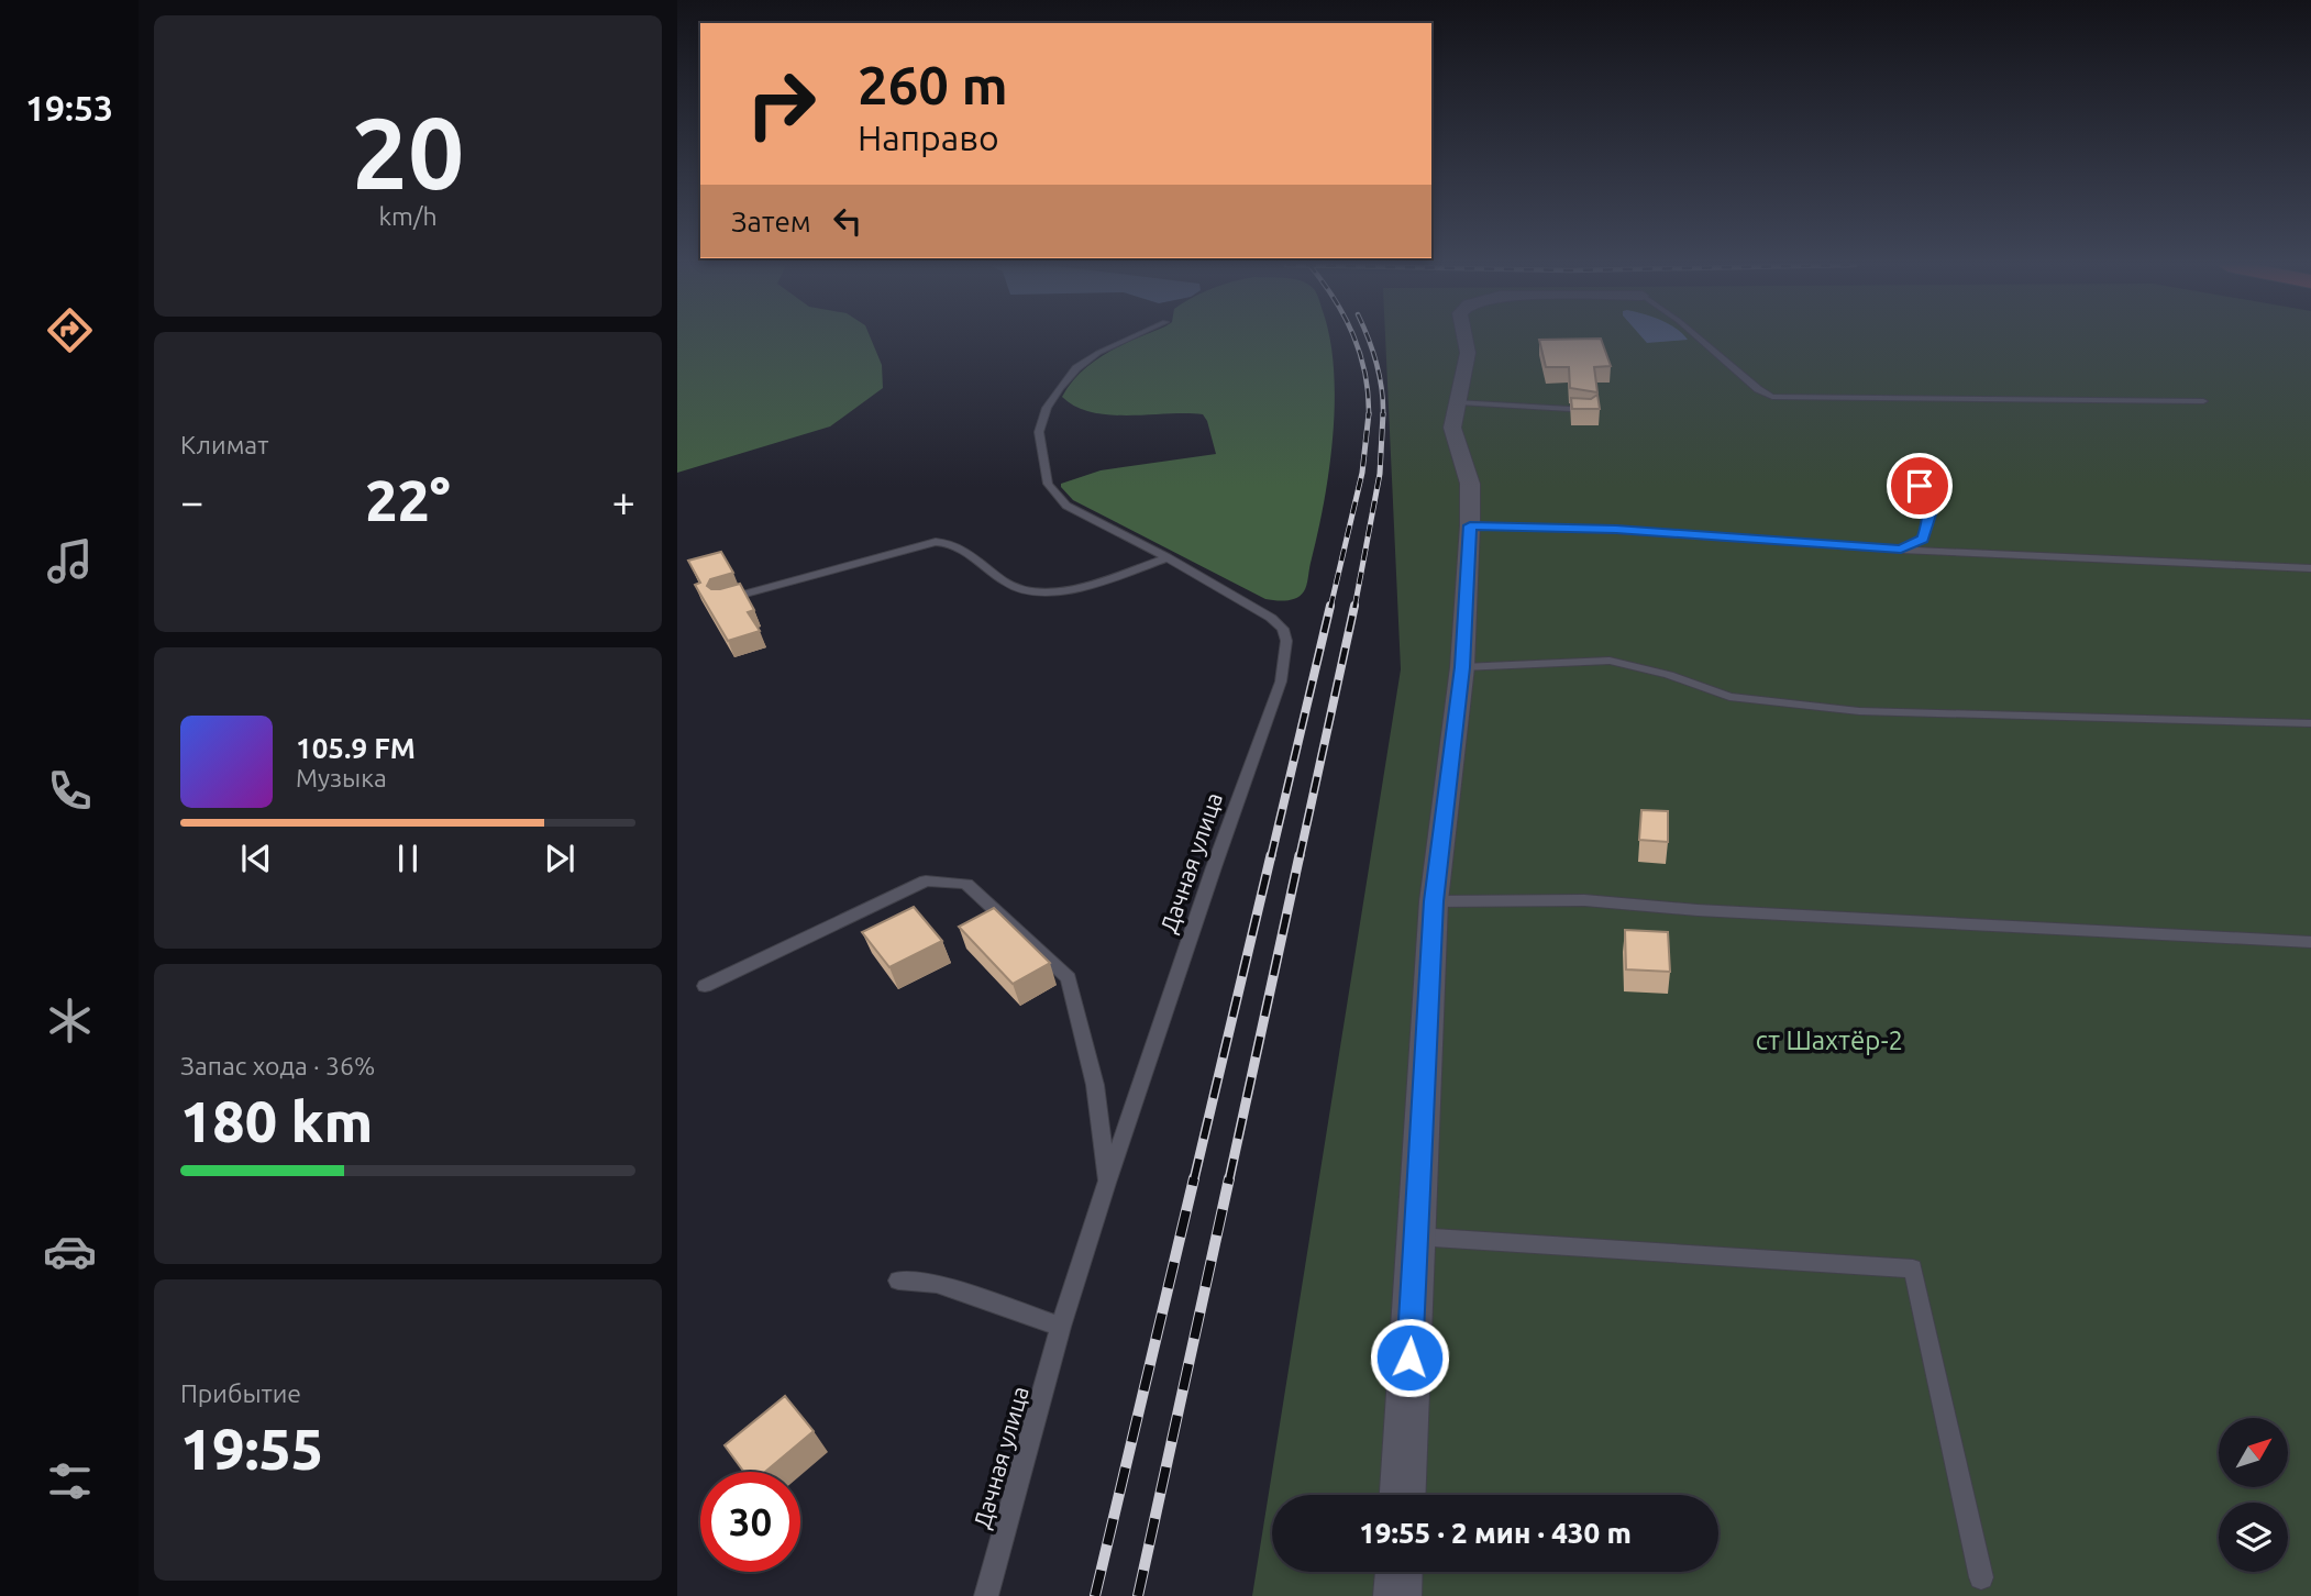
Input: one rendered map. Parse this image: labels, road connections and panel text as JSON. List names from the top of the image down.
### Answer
{
  "streets": {
    "lane": ["Дачная улица"]
  },
  "parks": ["ст Шахтёр-2"],
  "north": "top right",
  "page": {
    "tabs": "19:53",
    "tile": [
      ["20", "km/h"],
      "Климат",
      ["Запас хода · 36%", "180 km"],
      ["Прибытие", "19:55"]
    ],
    "turn": ["260 m", "Направо"],
    "then": "Затем",
    "heat": ["−", "22°", "+"],
    "song": ["105.9 FM", "Музыка"],
    "limit": "30",
    "trip": "19:55 · 2 мин · 430 m"
  }
}
